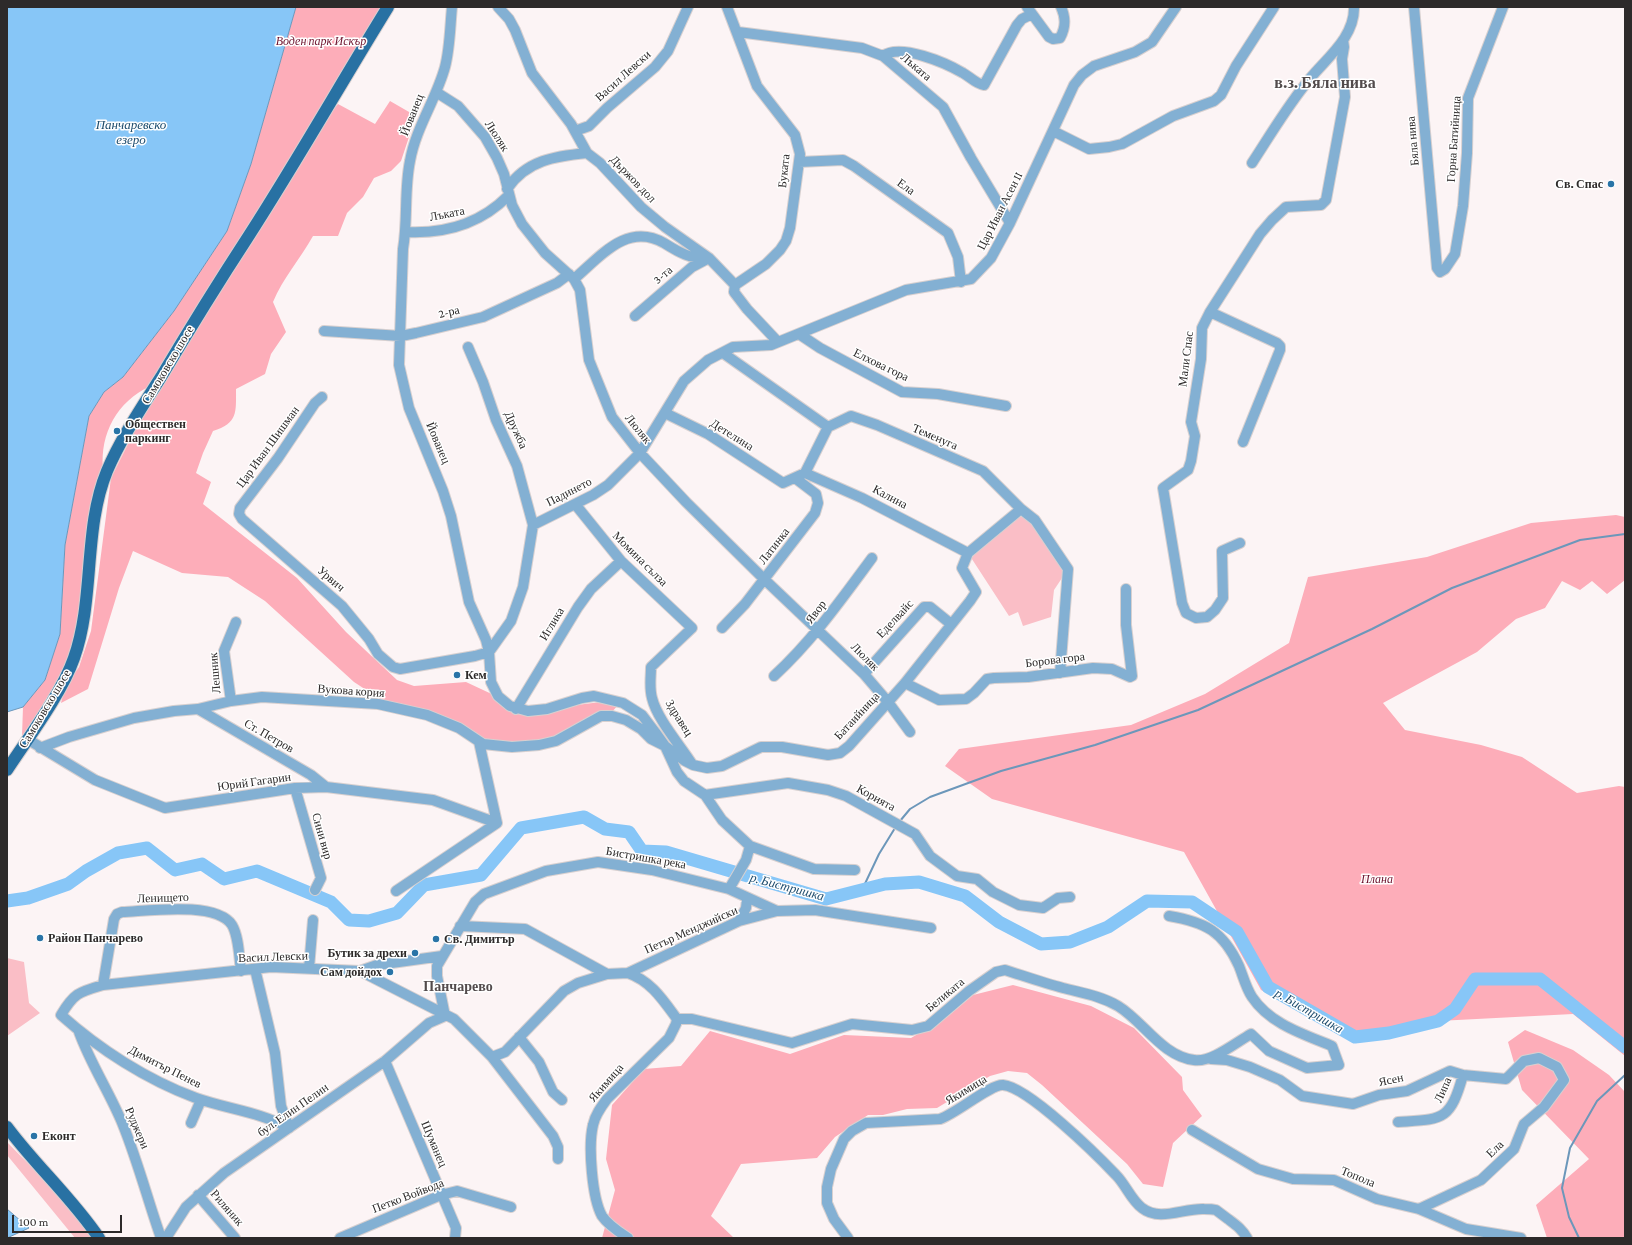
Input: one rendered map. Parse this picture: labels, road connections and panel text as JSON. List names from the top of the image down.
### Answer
{
  "streets": {
    "main road": ["Самоковско шосе"],
    "street": [
      "Лъката",
      "Васил Левски",
      "Йованец",
      "Люляк",
      "Горна Батийница",
      "Бяла нива",
      "Буката",
      "Държов дол",
      "Ела",
      "Цар Иван Асен II",
      "3-та",
      "2-ра",
      "Мали Спас",
      "Елхова гора",
      "Дружба",
      "Детелина",
      "Теменуга",
      "Цар Иван Шишман",
      "Падинето",
      "Калина",
      "Латинка",
      "Момина сълза",
      "Урвич",
      "Явор",
      "Еделвайс",
      "Иглика",
      "Борова гора",
      "Лешник",
      "Вукова кория",
      "Батаийница",
      "Здравец",
      "Ст. Петров",
      "Юрий Гагарин",
      "Корията",
      "Сини вир",
      "Бистришка река",
      "Ленището",
      "Петър Менджийски",
      "Беликата",
      "Димитър Пенев",
      "Ясен",
      "Якимица",
      "Липа",
      "бул. Елин Пелин",
      "Руджери",
      "Шуманец",
      "Топола",
      "Петко Войвода",
      "Риляник"
    ]
  },
  "crossings": [
    ["Лъката", "Йованец"],
    ["Лъката", "Люляк"],
    ["Лъката", "Буката"],
    ["Лъката", "Държов дол"],
    ["Лъката", "Цар Иван Асен II"],
    ["Васил Левски", "Държов дол"],
    ["Васил Левски", "Бистришка река"],
    ["Васил Левски", "Ленището"],
    ["Васил Левски", "Петър Менджийски"],
    ["Васил Левски", "Димитър Пенев"],
    ["Васил Левски", "бул. Елин Пелин"],
    ["Йованец", "Люляк"],
    ["Йованец", "2-ра"],
    ["Йованец", "Урвич"],
    ["Йованец", "Иглика"],
    ["Йованец", "Вукова кория"],
    ["Йованец", "Батаийница"],
    ["Люляк", "2-ра"],
    ["Люляк", "Падинето"],
    ["Люляк", "Латинка"],
    ["Люляк", "Явор"],
    ["Люляк", "Еделвайс"],
    ["Люляк", "Батаийница"],
    ["Горна Батийница", "Бяла нива"],
    ["Буката", "Държов дол"],
    ["Буката", "Ела"],
    ["Държов дол", "Цар Иван Асен II"],
    ["Държов дол", "3-та"],
    ["Държов дол", "2-ра"],
    ["Държов дол", "Падинето"],
    ["Ела", "Цар Иван Асен II"],
    ["Ела", "Ясен"],
    ["Ела", "Топола"],
    ["Цар Иван Асен II", "Елхова гора"],
    ["Цар Иван Асен II", "Падинето"],
    ["3-та", "2-ра"],
    ["Самоковско шосе", "Юрий Гагарин"],
    ["Дружба", "Падинето"],
    ["Детелина", "Падинето"],
    ["Детелина", "Латинка"],
    ["Теменуга", "Борова гора"],
    ["Цар Иван Шишман", "Урвич"],
    ["Падинето", "Момина сълза"],
    ["Калина", "Батаийница"],
    ["Момина сълза", "Иглика"],
    ["Момина сълза", "Здравец"],
    ["Еделвайс", "Батаийница"],
    ["Борова гора", "Батаийница"],
    ["Лешник", "Вукова кория"],
    ["Вукова кория", "Батаийница"],
    ["Вукова кория", "Ст. Петров"],
    ["Вукова кория", "Юрий Гагарин"],
    ["Батаийница", "Здравец"],
    ["Ст. Петров", "Юрий Гагарин"],
    ["Юрий Гагарин", "Сини вир"],
    ["Бистришка река", "Петър Менджийски"],
    ["Бистришка река", "бул. Елин Пелин"],
    ["Беликата", "Ясен"],
    ["Беликата", "Якимица"],
    ["Димитър Пенев", "бул. Елин Пелин"],
    ["Димитър Пенев", "Руджери"],
    ["Ясен", "Липа"],
    ["бул. Елин Пелин", "Шуманец"],
    ["бул. Елин Пелин", "Риляник"],
    ["Шуманец", "Петко Войвода"]
  ],
  "districts": ["в.з. Бяла нива", "Панчарево"],
  "water": ["Панчаревско езеро", "р. Бистришка"],
  "parks": ["Воден парк Искър", "Плана"],
  "places": [
    "Св. Спас",
    "Обществен паркинг",
    "Кем",
    "Район Панчарево",
    "Св. Димитър",
    "Бутик за дрехи",
    "Сам дойдох",
    "Еконт"
  ],
  "scale_bar": "100 m"
}
